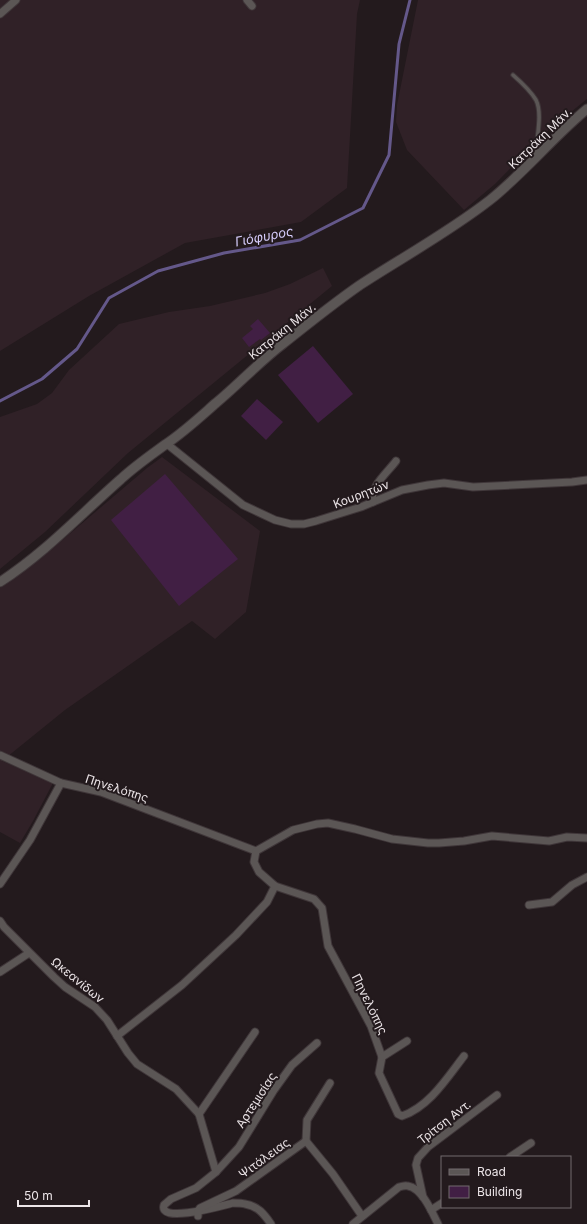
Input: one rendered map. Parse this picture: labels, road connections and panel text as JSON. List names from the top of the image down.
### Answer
{
  "streets": {
    "street": [
      "Κατράκη Μάν.",
      "Κουρητών",
      "Πηνελόπης",
      "Ωκεανίδων",
      "Αρτεμισίας",
      "Τρίτση Αντ.",
      "Ψιτάλειας"
    ]
  },
  "crossings": [
    ["Κατράκη Μάν.", "Κουρητών"],
    ["Ωκεανίδων", "Αρτεμισίας"]
  ],
  "water": ["Γιόφυρος"],
  "legend": ["Road", "Building"],
  "scale_bar": "50 m"
}
